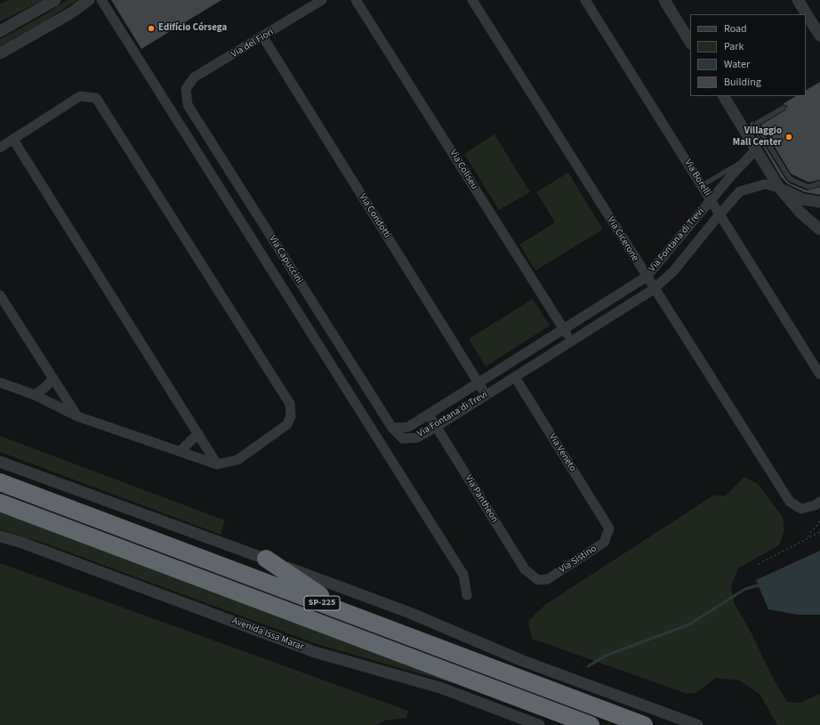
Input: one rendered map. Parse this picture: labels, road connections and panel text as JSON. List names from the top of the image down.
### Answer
{
  "streets": {
    "highway": ["SP-225"],
    "street": [
      "Via del Fiori",
      "Via Coliseu",
      "Via Borelli",
      "Via Condotti",
      "Via Cicerone",
      "Via Fontana di Trevi",
      "Via Capuccini",
      "Via Veneto",
      "Via Pantheon",
      "Via Sistino",
      "Avenida Issa Marar"
    ]
  },
  "crossings": [
    ["Via del Fiori", "Via Condotti"],
    ["Via del Fiori", "Via Capuccini"],
    ["Via Coliseu", "Via Fontana di Trevi"],
    ["Via Borelli", "Via Fontana di Trevi"],
    ["Via Condotti", "Via Fontana di Trevi"],
    ["Via Cicerone", "Via Fontana di Trevi"],
    ["Via Fontana di Trevi", "Via Capuccini"],
    ["Via Fontana di Trevi", "Via Veneto"],
    ["Via Fontana di Trevi", "Via Pantheon"],
    ["Via Veneto", "Via Sistino"],
    ["Via Pantheon", "Via Sistino"]
  ],
  "places": ["Edifício Córsega", "Villaggio Mall Center"],
  "legend": [
    "Road",
    "Park",
    "Water",
    "Building"
  ]
}
